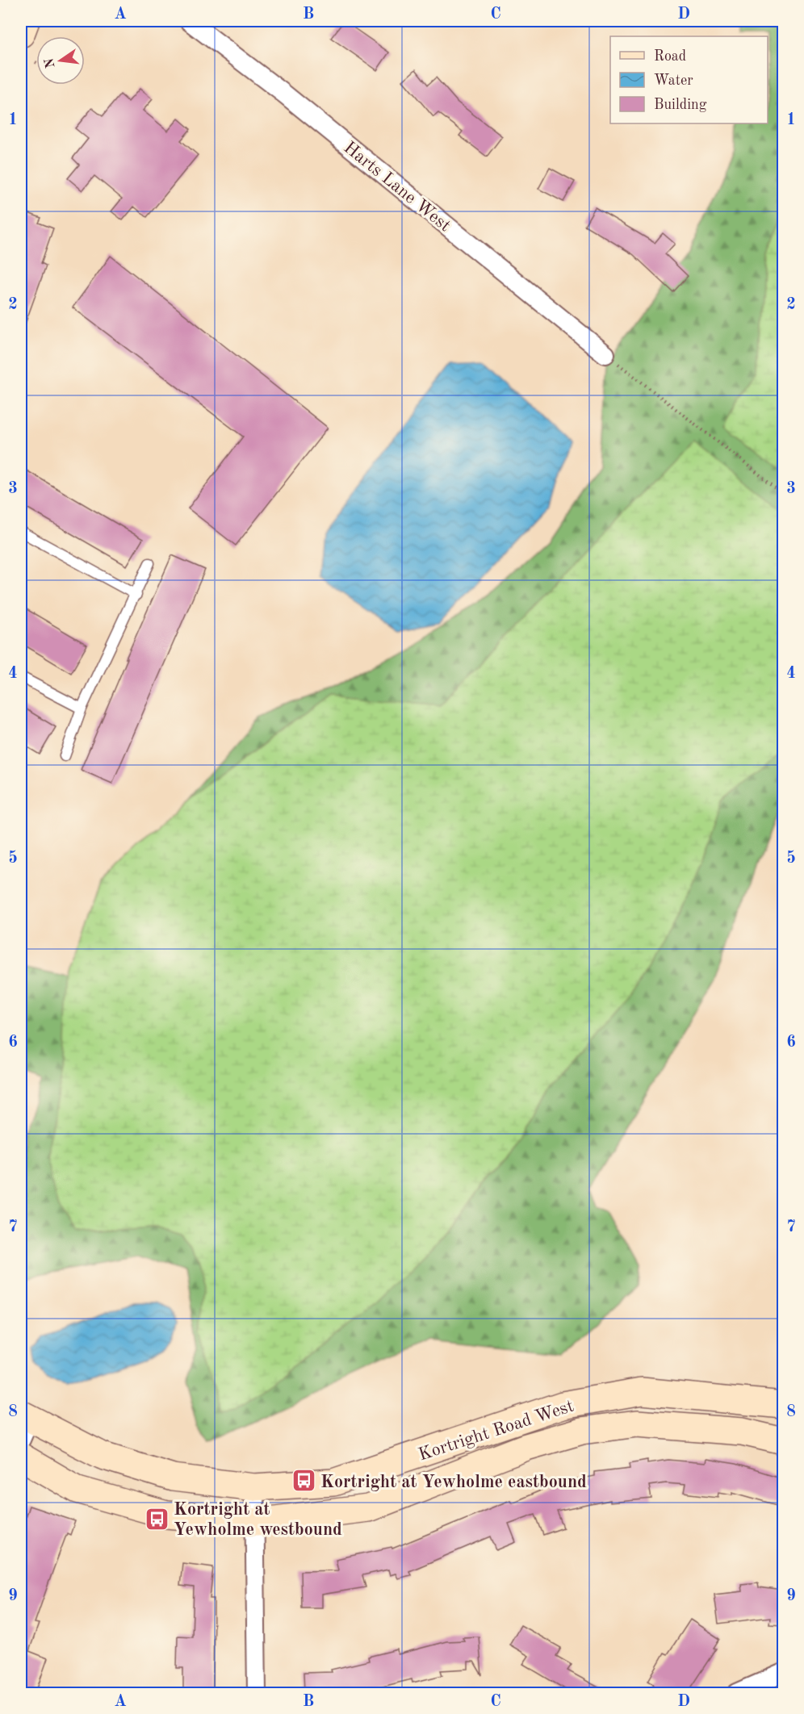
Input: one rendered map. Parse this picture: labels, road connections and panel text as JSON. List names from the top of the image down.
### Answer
{
  "streets": {
    "street": ["Harts Lane West", "Kortright Road West"]
  },
  "places": {
    "bus stop": ["Kortright at Yewholme eastbound", "Kortright at Yewholme westbound"]
  },
  "legend": ["Road", "Water", "Building"],
  "north": "left",
  "grid": {
    "columns": [
      "A",
      "B",
      "C",
      "D"
    ],
    "rows": [
      "1",
      "2",
      "3",
      "4",
      "5",
      "6",
      "7",
      "8",
      "9"
    ]
  }
}
